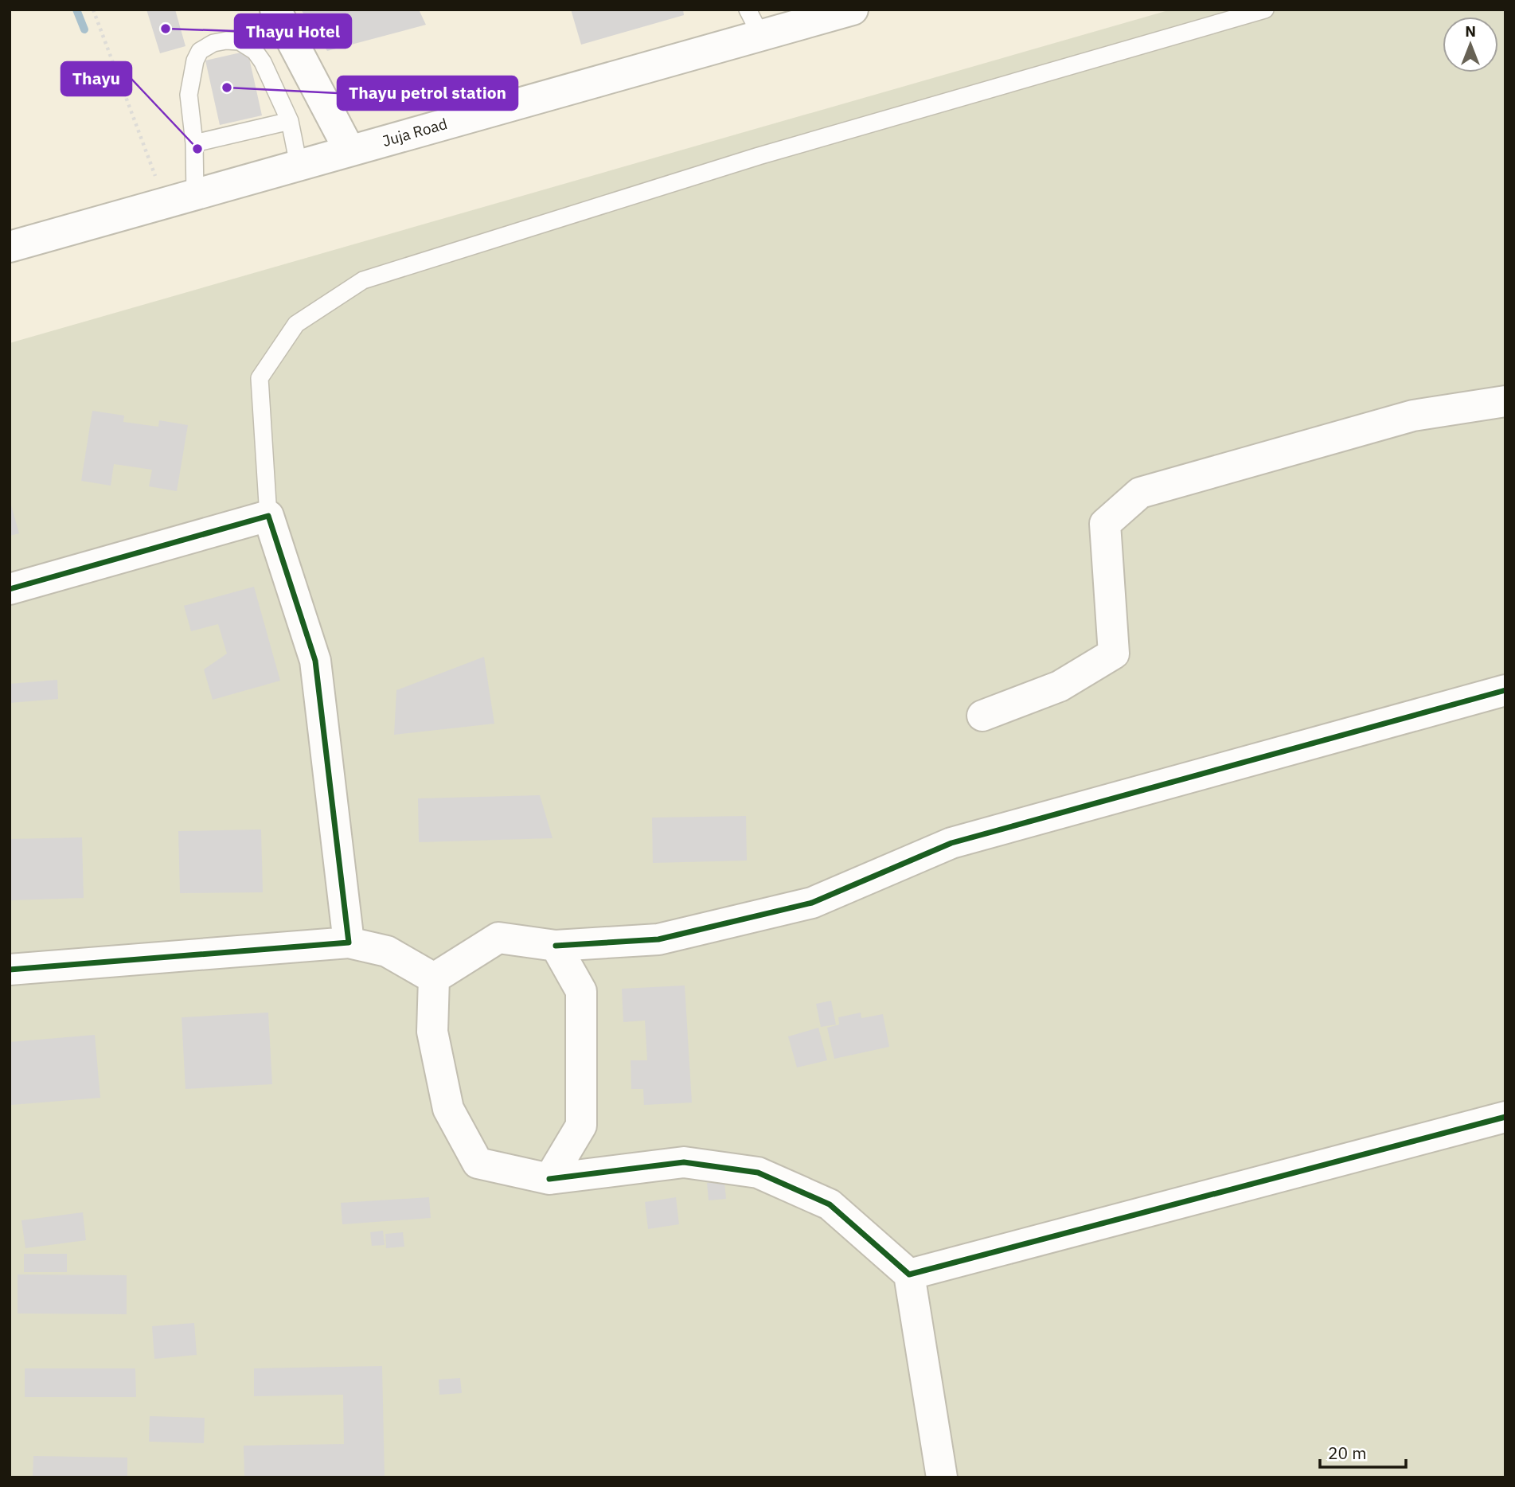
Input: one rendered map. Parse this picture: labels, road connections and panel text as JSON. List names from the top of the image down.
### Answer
{
  "streets": {
    "street": ["Juja Road"]
  },
  "places": ["Thayu Hotel", "Thayu petrol station", "Thayu"],
  "scale_bar": "20 m",
  "north": "top"
}
